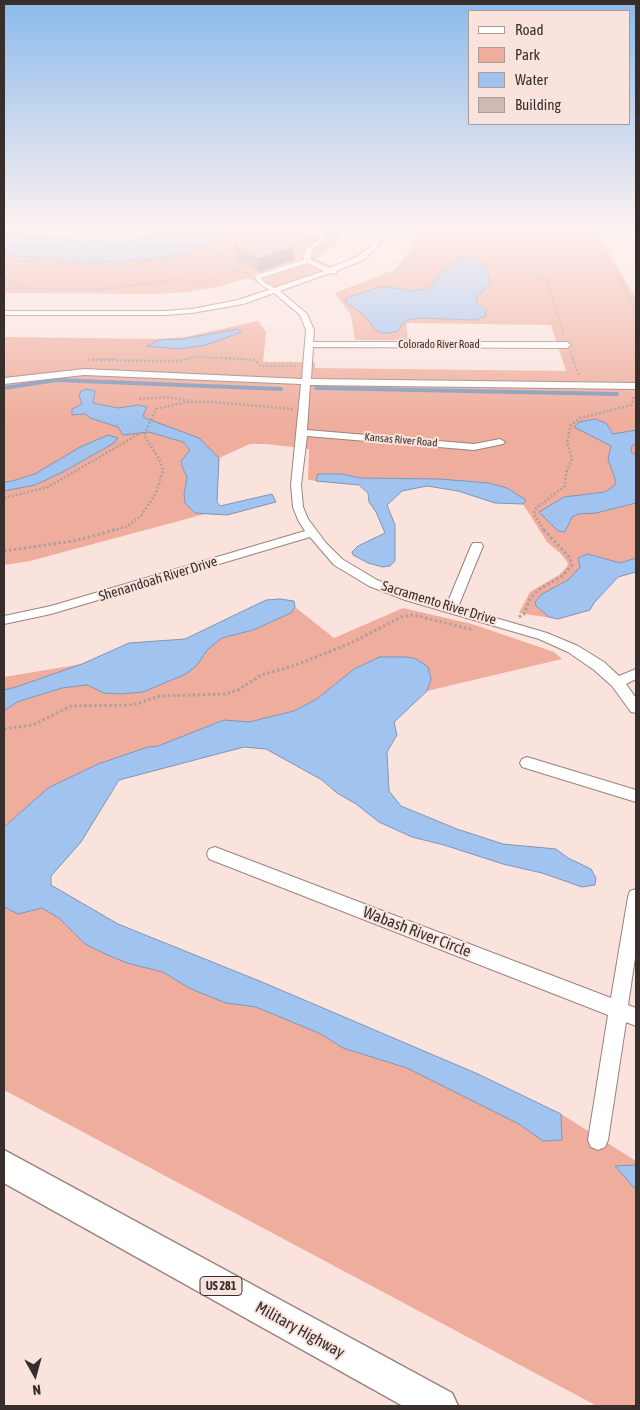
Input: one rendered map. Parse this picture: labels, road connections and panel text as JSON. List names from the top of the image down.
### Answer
{
  "streets": {
    "main road": ["US 281", "Military Highway"],
    "street": [
      "Colorado River Road",
      "Kansas River Road",
      "Shenandoah River Drive",
      "Sacramento River Drive",
      "Wabash River Circle"
    ]
  },
  "crossings": [
    ["Colorado River Road", "Sacramento River Drive"],
    ["Kansas River Road", "Sacramento River Drive"],
    ["Shenandoah River Drive", "Sacramento River Drive"]
  ],
  "legend": [
    "Road",
    "Park",
    "Water",
    "Building"
  ],
  "north": "bottom"
}
